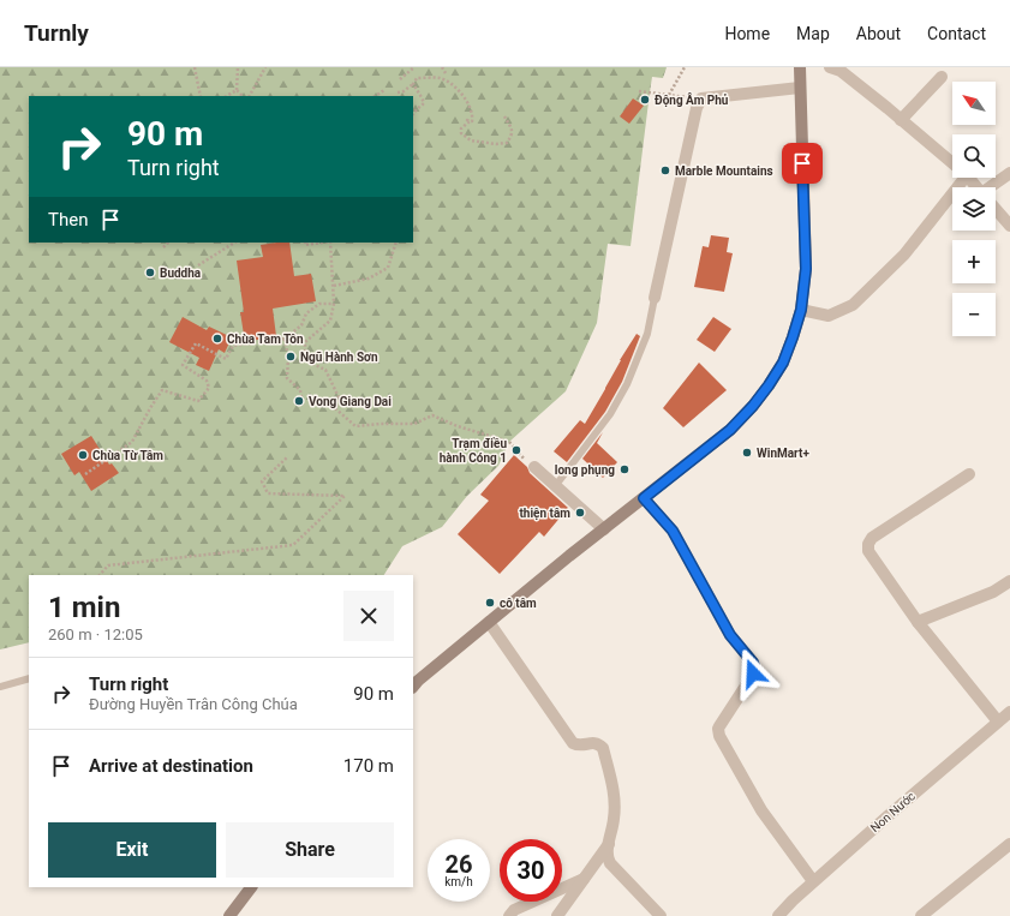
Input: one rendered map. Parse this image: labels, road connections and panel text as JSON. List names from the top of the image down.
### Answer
{
  "streets": {
    "street": ["Non Nước"]
  },
  "places": [
    "Động Âm Phủ",
    "Marble Mountains",
    "Buddha",
    "Chùa Tam Tôn",
    "Ngũ Hành Sơn",
    "Vong Giang Dai",
    "Trạm điều hành Cóng 1",
    "WinMart+",
    "Chùa Từ Tâm",
    "long phụng",
    "thiện tâm",
    "cô tâm"
  ],
  "north": "top left",
  "page": {
    "header": "Turnly",
    "nav": [
      "Home",
      "Map",
      "About",
      "Contact"
    ],
    "map_buttons": ["+", "−"],
    "turn": ["90 m", "Turn right"],
    "then": "Then",
    "heading": ["1 min", "260 m · 12:05"],
    "list": [
      {
        "name": "Turn right",
        "note": "Đường Huyền Trân Công Chúa",
        "value": "90 m"
      },
      {
        "name": "Arrive at destination",
        "value": "170 m"
      }
    ],
    "buttons": ["Exit", "Share"],
    "speed": "26 km/h",
    "limit": "30"
  }
}
